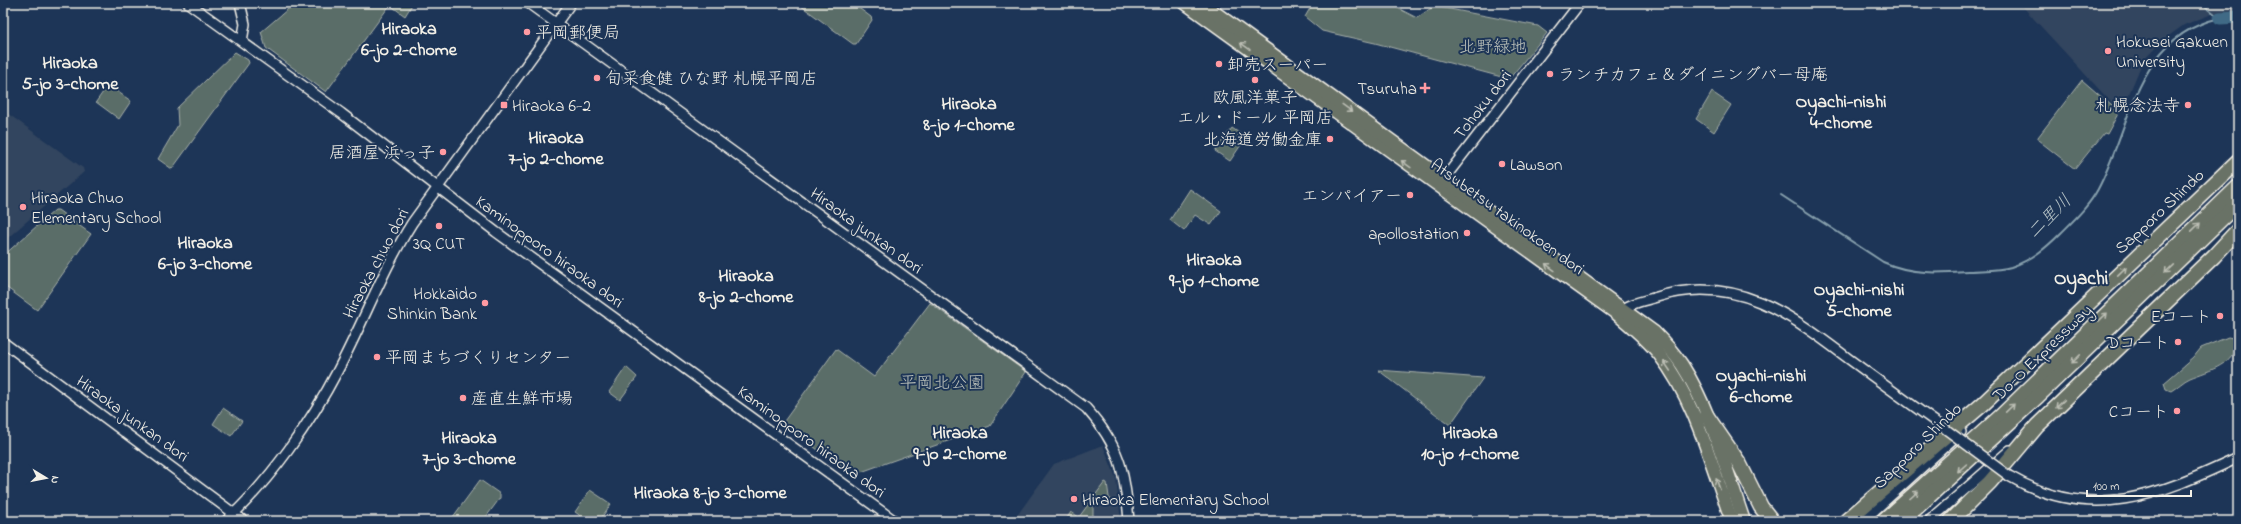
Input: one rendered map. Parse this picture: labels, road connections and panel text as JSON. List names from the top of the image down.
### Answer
{
  "streets": {
    "highway": ["Sapporo Shindo", "Do-O Expressway"],
    "main road": ["Atsubetsu takinokoen dori"],
    "street": [
      "Tohoku dori",
      "Hiraoka junkan dori",
      "Kaminopporo hiraoka dori",
      "Hiraoka chuo dori"
    ]
  },
  "crossings": [
    ["Tohoku dori", "Atsubetsu takinokoen dori"],
    ["Hiraoka junkan dori", "Hiraoka chuo dori"],
    ["Kaminopporo hiraoka dori", "Hiraoka chuo dori"]
  ],
  "districts": [
    "Hiraoka 6-jo 2-chome",
    "Hiraoka 5-jo 3-chome",
    "Oyachi-nishi 4-chome",
    "Hiraoka 8-jo 1-chome",
    "Hiraoka 7-jo 2-chome",
    "Hiraoka 6-jo 3-chome",
    "Hiraoka 9-jo 1-chome",
    "Hiraoka 8-jo 2-chome",
    "Oyachi",
    "Oyachi-nishi 5-chome",
    "Oyachi-nishi 6-chome",
    "Hiraoka 9-jo 2-chome",
    "Hiraoka 10-jo 1-chome",
    "Hiraoka 7-jo 3-chome",
    "Hiraoka 8-jo 3-chome"
  ],
  "water": ["二里川"],
  "parks": ["北野緑地", "平岡北公園"],
  "places": {
    "other": [
      "平岡郵便局",
      "Hokusei Gakuen University",
      "卸売スーパー",
      "ランチカフェ＆ダイニングバー母庵",
      "旬采食健 ひな野 札幌平岡店",
      "欧風洋菓子 エル・ドール 平岡店",
      "札幌念法寺",
      "北海道労働金庫",
      "居酒屋 浜っ子",
      "Lawson",
      "エンパイアー",
      "Hiraoka Chuo Elementary School",
      "3Q CUT",
      "apollostation",
      "Hokkaido Shinkin Bank",
      "Eコート",
      "Dコート",
      "平岡まちづくりセンター",
      "産直生鮮市場",
      "Cコート",
      "Hiraoka Elementary School"
    ],
    "health": ["Tsuruha"],
    "transit": ["Hiraoka 6-2"]
  },
  "scale_bar": "100 m",
  "north": "right"
}
